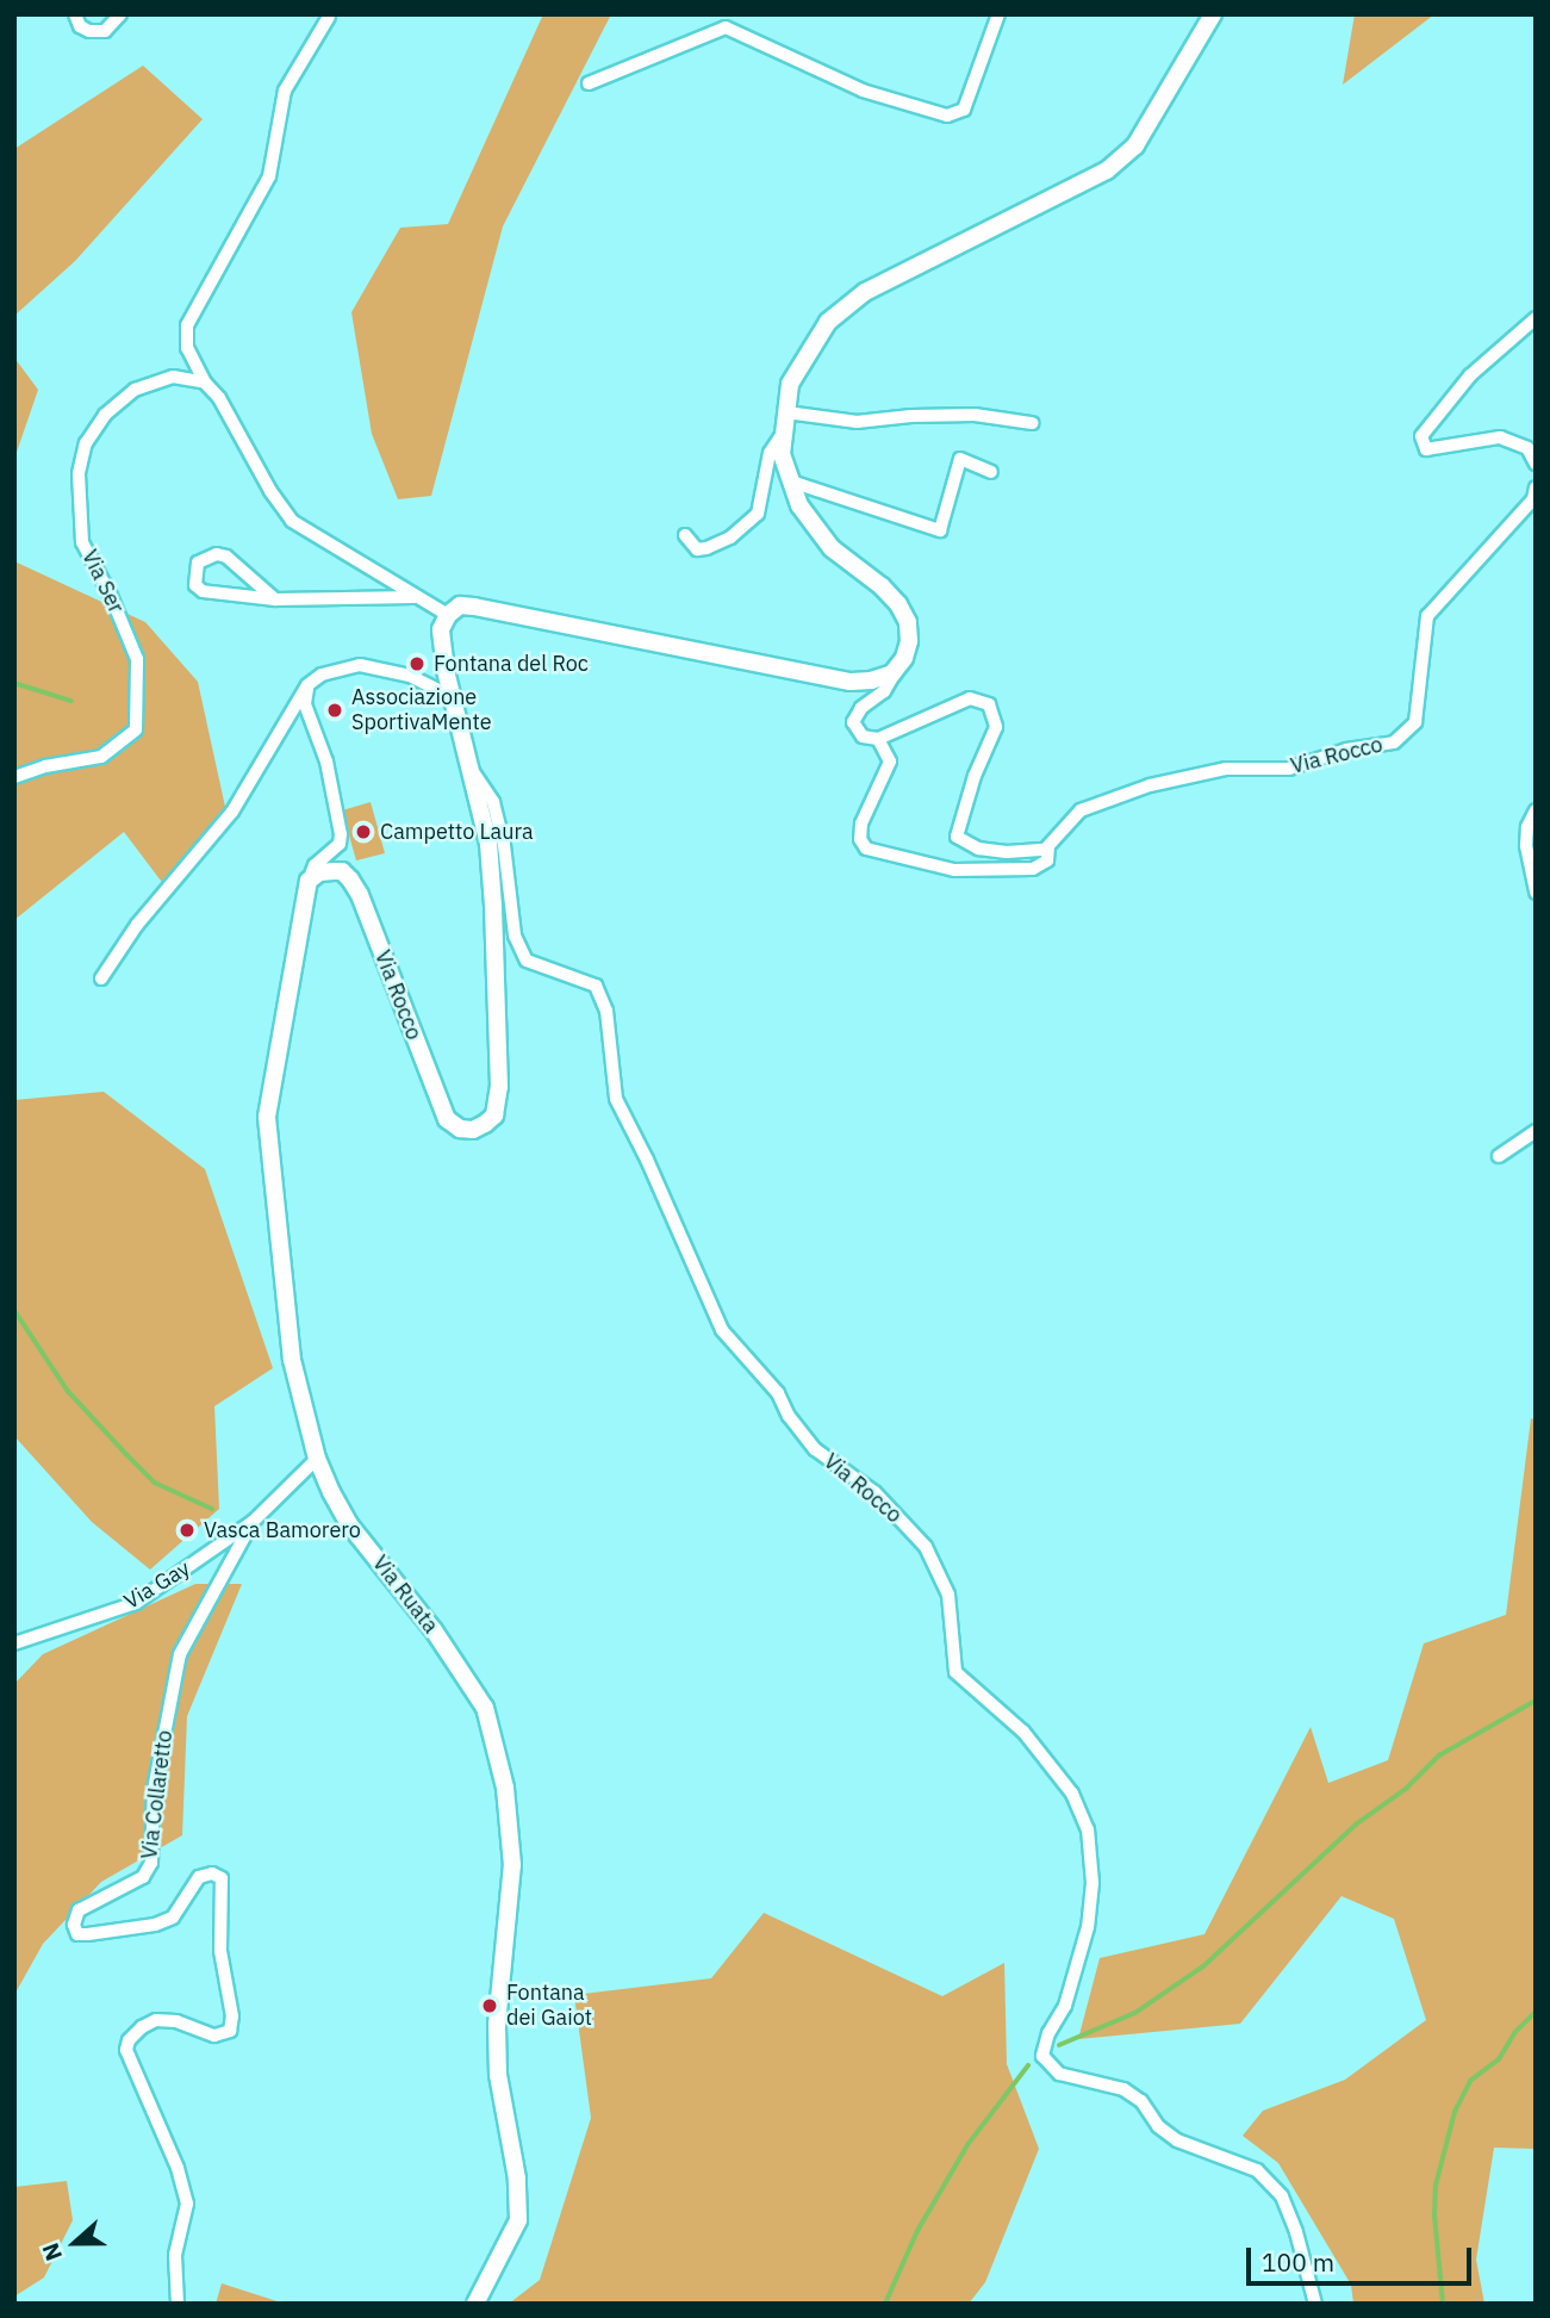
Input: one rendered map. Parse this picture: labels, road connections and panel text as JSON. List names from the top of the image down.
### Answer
{
  "streets": {
    "street": [
      "Via Ser",
      "Via Rocco",
      "Via Gay",
      "Via Ruata",
      "Via Collaretto"
    ]
  },
  "crossings": [
    ["Via Rocco", "Via Ruata"],
    ["Via Gay", "Via Ruata"],
    ["Via Gay", "Via Collaretto"]
  ],
  "places": [
    "Fontana del Roc",
    "Associazione SportivaMente",
    "Campetto Laura",
    "Vasca Bamorero",
    "Fontana dei Gaiot"
  ],
  "scale_bar": "100 m",
  "north": "left"
}
